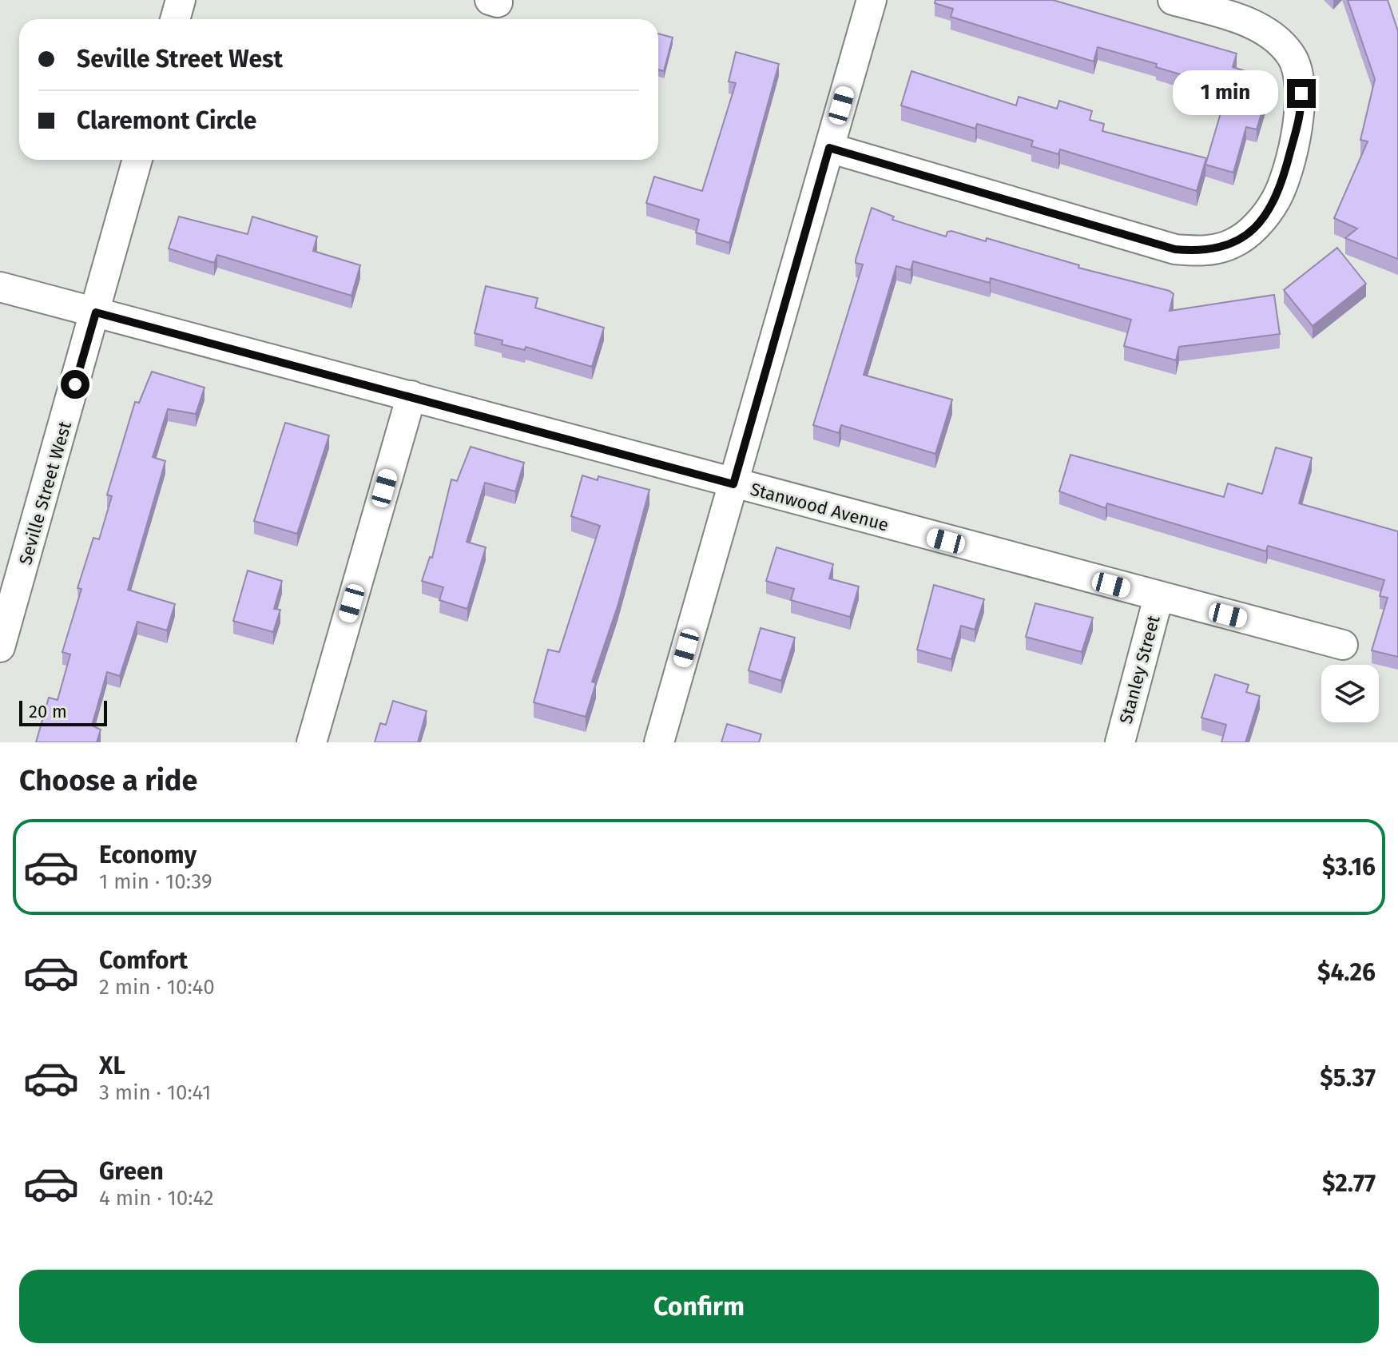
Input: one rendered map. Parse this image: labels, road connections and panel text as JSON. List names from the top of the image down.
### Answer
{
  "streets": {
    "street": ["Seville Street West", "Stanwood Avenue", "Stanley Street"]
  },
  "crossings": [
    ["Seville Street West", "Stanwood Avenue"],
    ["Stanwood Avenue", "Stanley Street"]
  ],
  "scale_bar": "20 m",
  "page": {
    "banner": ["Seville Street West", "Claremont Circle"],
    "bubble": "1 min",
    "scale": "20 m",
    "heading": "Choose a ride",
    "list": [
      {
        "name": "Economy",
        "note": "1 min · 10:39",
        "value": "$3.16"
      },
      {
        "name": "Comfort",
        "note": "2 min · 10:40",
        "value": "$4.26"
      },
      {
        "name": "XL",
        "note": "3 min · 10:41",
        "value": "$5.37"
      },
      {
        "name": "Green",
        "note": "4 min · 10:42",
        "value": "$2.77"
      }
    ],
    "buttons": "Confirm"
  }
}
